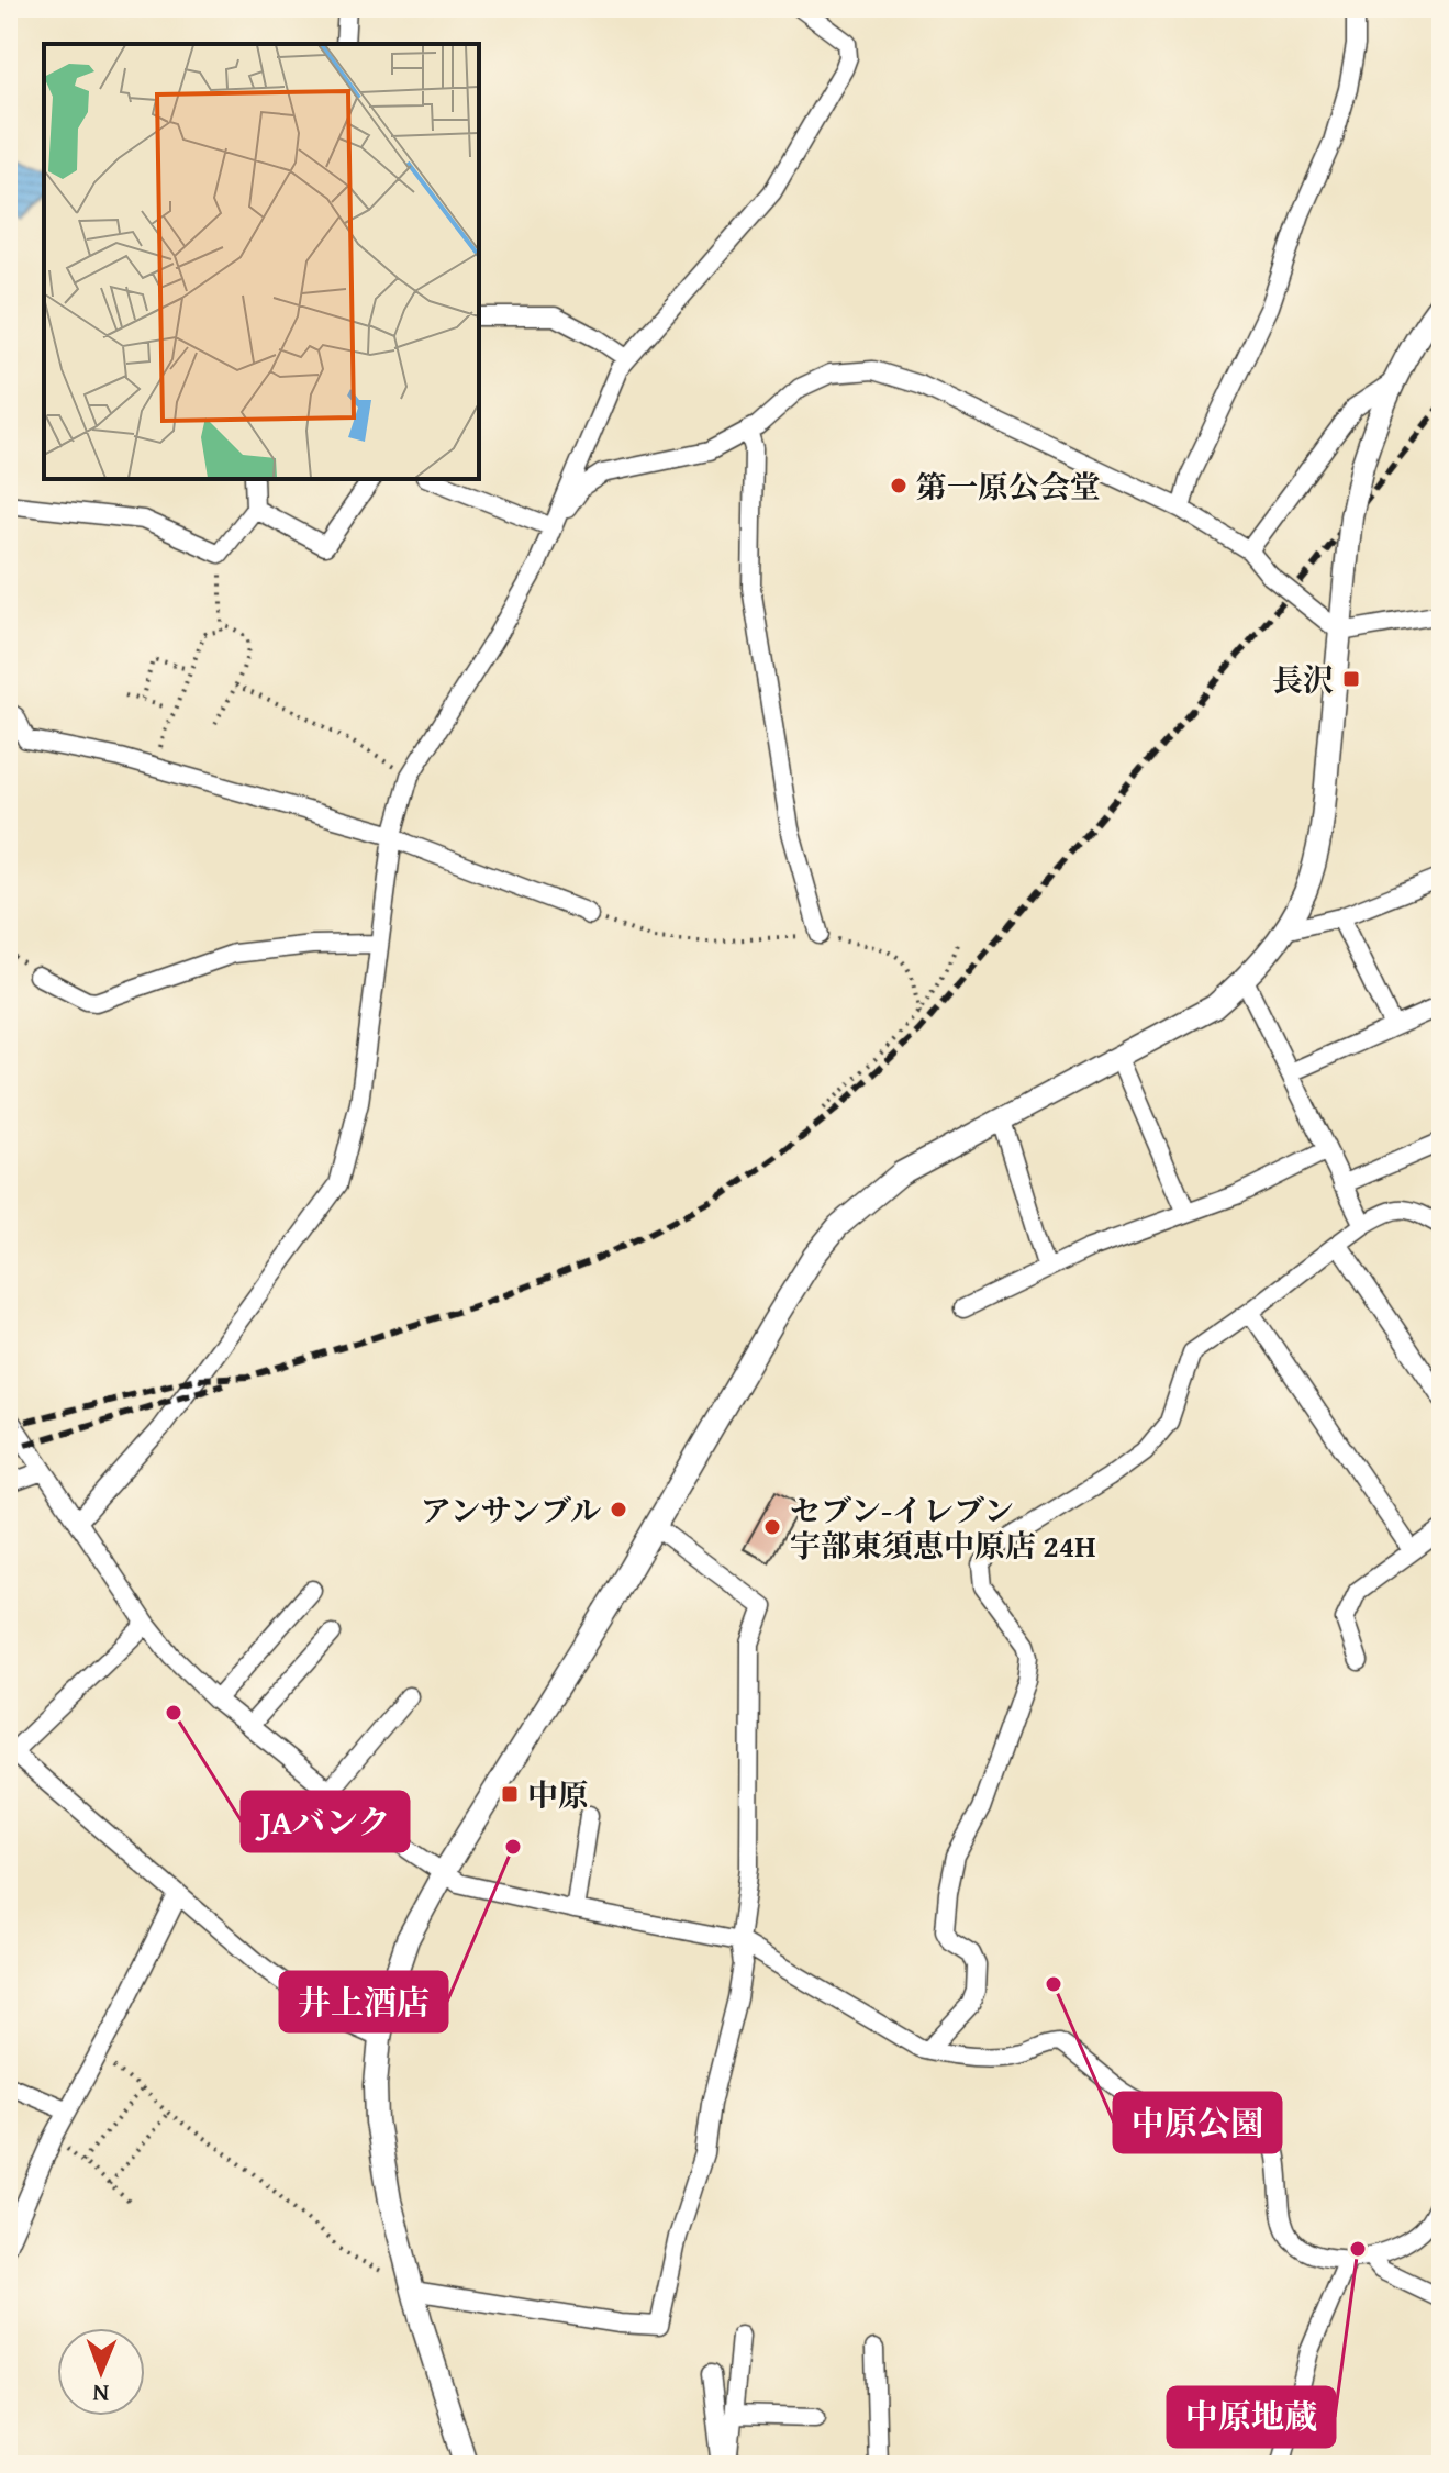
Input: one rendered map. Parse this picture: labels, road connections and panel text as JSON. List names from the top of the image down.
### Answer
{
  "places": {
    "other": [
      "第一原公会堂",
      "アンサンブル",
      "セブン-イレブン 宇部東須恵中原店 24H",
      "JAバンク",
      "井上酒店",
      "中原公園",
      "中原地蔵"
    ],
    "transit": ["長沢", "中原"]
  },
  "north": "bottom"
}
